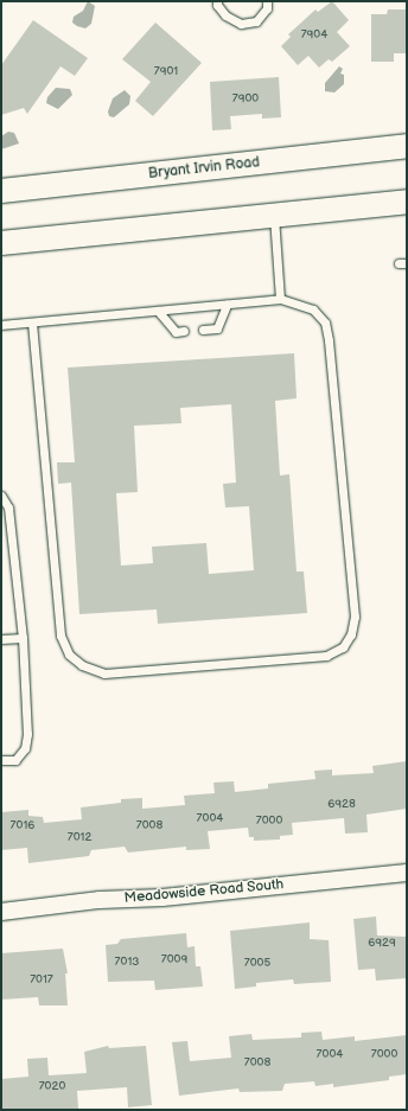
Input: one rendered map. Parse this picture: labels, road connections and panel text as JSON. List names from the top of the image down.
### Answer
{
  "streets": {
    "main road": ["Bryant Irvin Road"],
    "street": ["Meadowside Road South"]
  },
  "house_numbers": [
    "7904",
    "7901",
    "7900",
    "6928",
    "7004",
    "7000",
    "7016",
    "7008",
    "7012",
    "6929",
    "7009",
    "7013",
    "7005",
    "7017",
    "7004",
    "7000",
    "7008",
    "7020"
  ]
}
